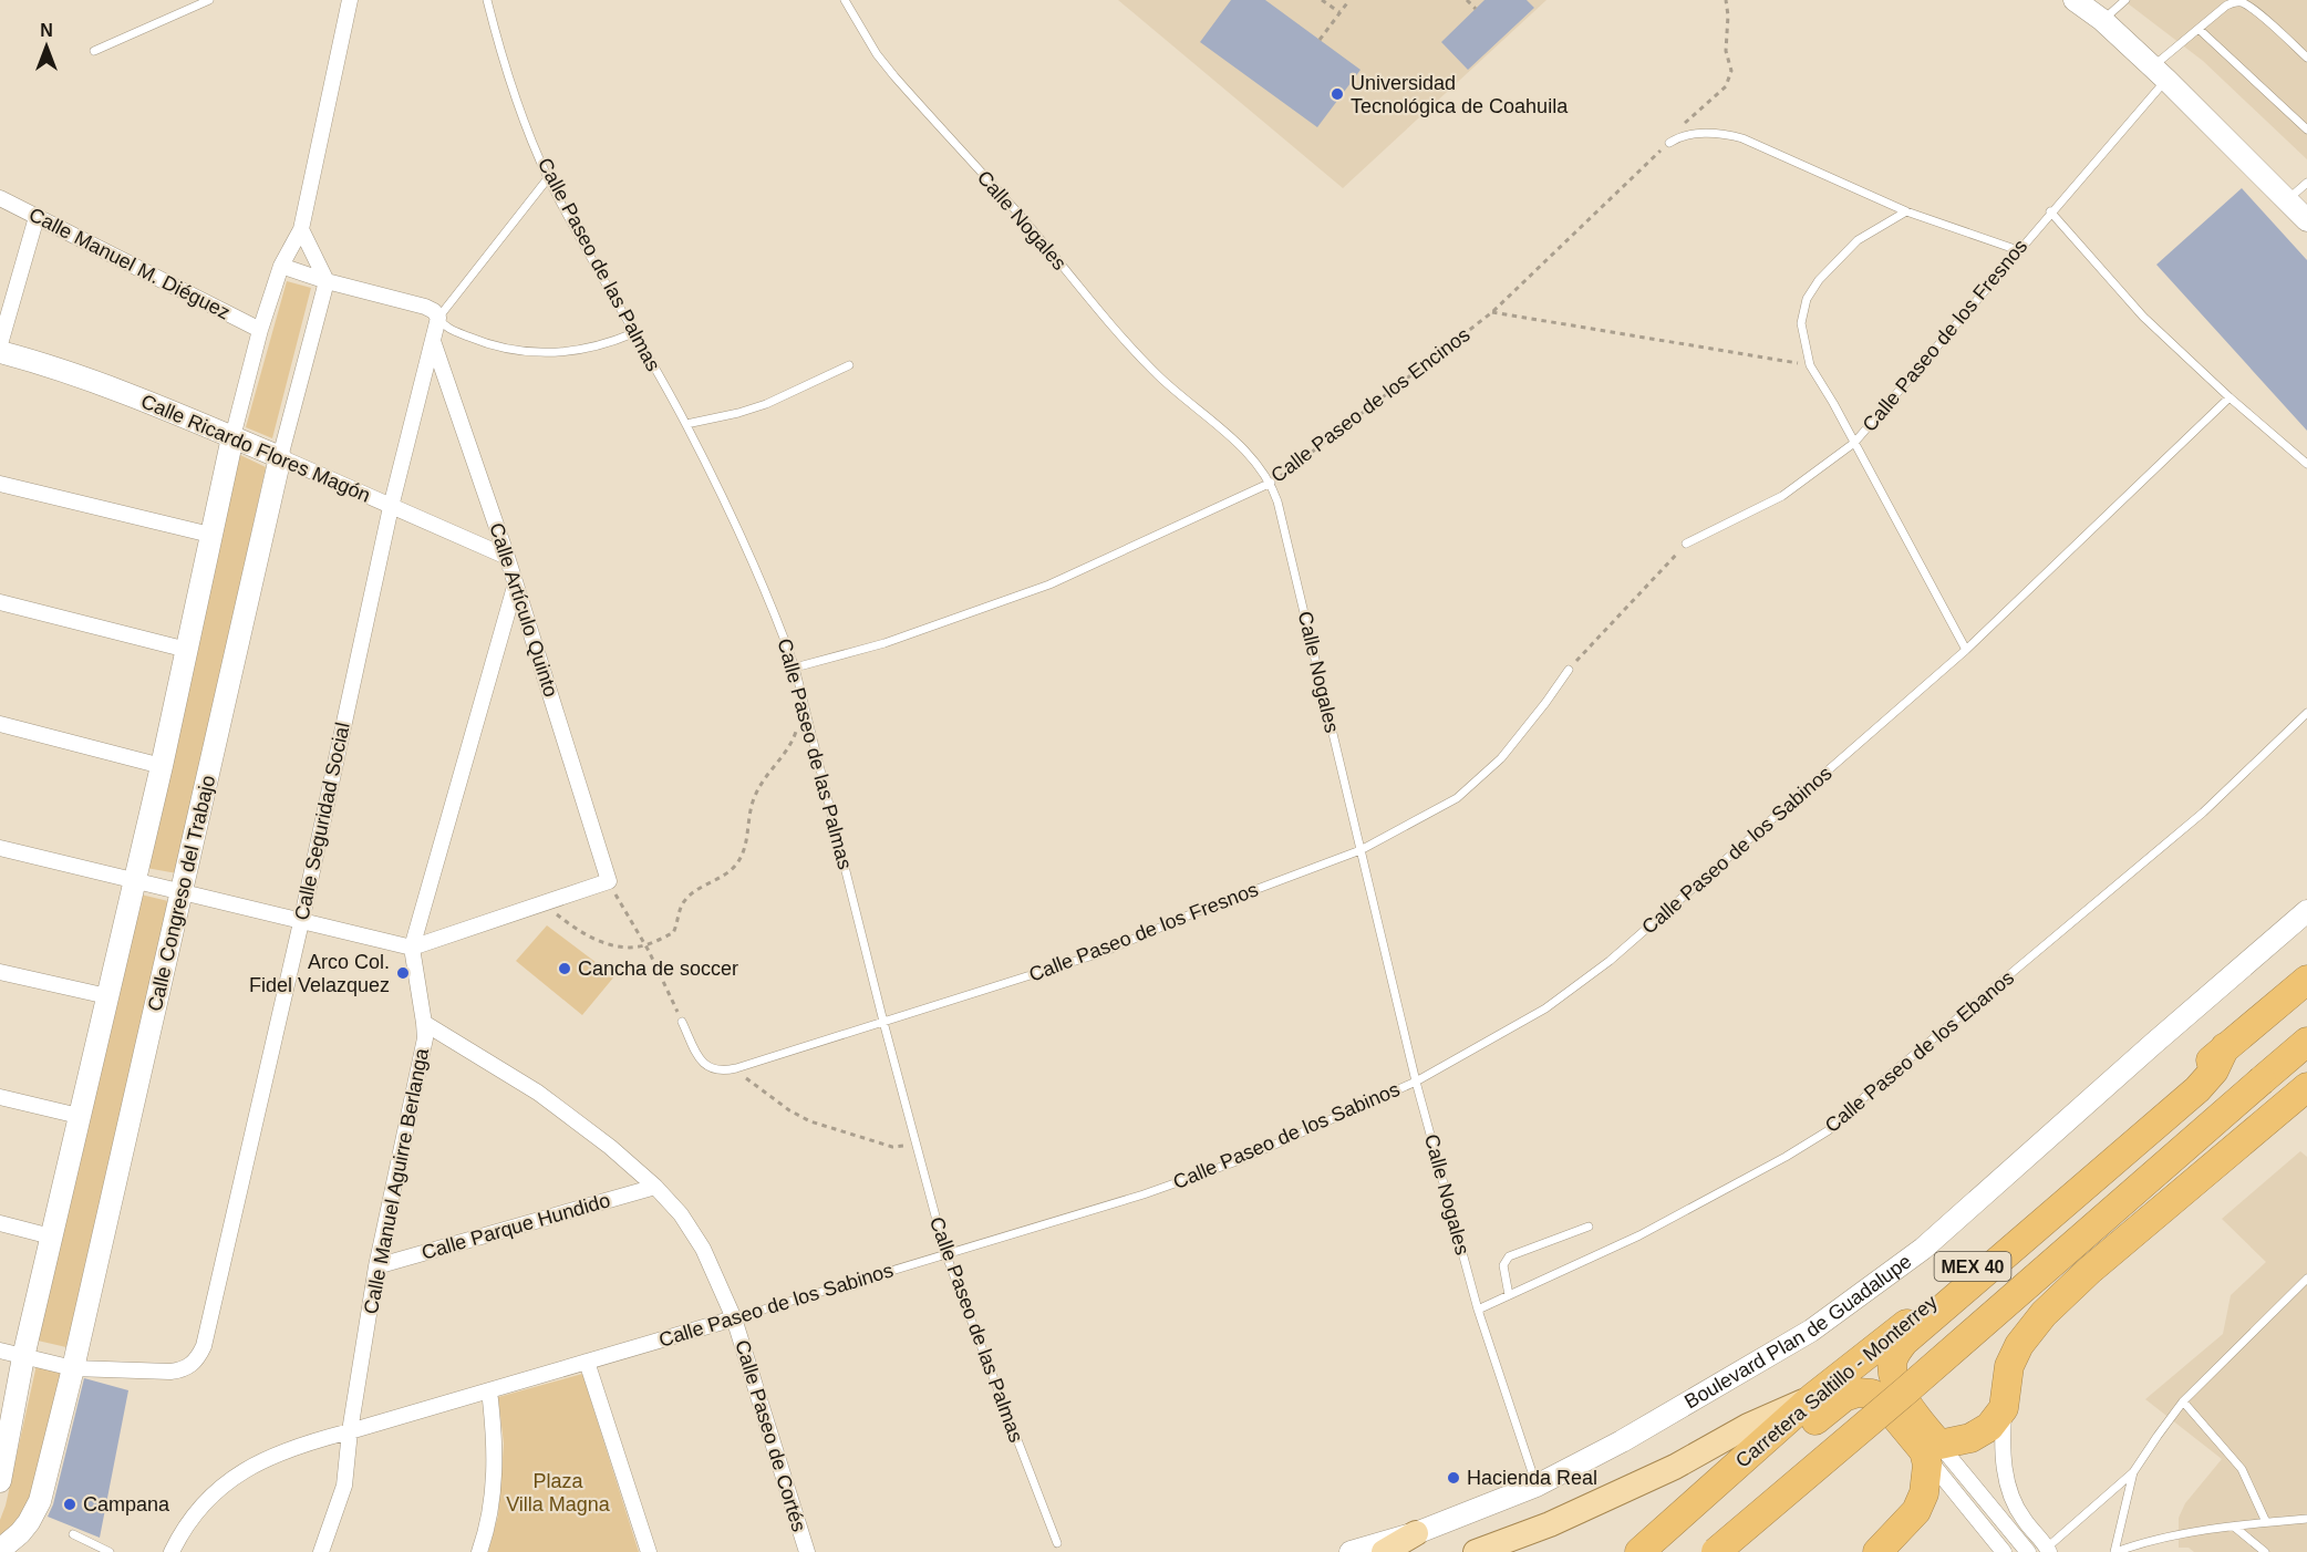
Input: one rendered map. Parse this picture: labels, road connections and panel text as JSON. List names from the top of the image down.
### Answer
{
  "streets": {
    "highway": ["MEX 40", "Carretera Saltillo - Monterrey"],
    "street": [
      "Calle Manuel M. Diéguez",
      "Calle Ricardo Flores Magón",
      "Calle Artículo Quinto",
      "Calle Seguridad Social",
      "Calle Paseo de los Sabinos",
      "Calle Congreso del Trabajo",
      "Calle Manuel Aguirre Berlanga",
      "Calle Parque Hundido",
      "Boulevard Plan de Guadalupe",
      "Calle Paseo de Cortés"
    ],
    "lane": [
      "Calle Nogales",
      "Calle Paseo de las Palmas",
      "Calle Paseo de los Fresnos",
      "Calle Paseo de los Encinos",
      "Calle Paseo de los Ebanos"
    ]
  },
  "crossings": [
    ["Calle Nogales", "Calle Paseo de los Fresnos"],
    ["Calle Nogales", "Calle Paseo de los Encinos"],
    ["Calle Nogales", "Calle Paseo de los Sabinos"],
    ["Calle Nogales", "Calle Paseo de los Ebanos"],
    ["Calle Nogales", "Boulevard Plan de Guadalupe"],
    ["Calle Paseo de las Palmas", "Calle Paseo de los Fresnos"],
    ["Calle Paseo de las Palmas", "Calle Paseo de los Encinos"],
    ["Calle Paseo de las Palmas", "Calle Paseo de los Sabinos"],
    ["Calle Ricardo Flores Magón", "Calle Artículo Quinto"],
    ["Calle Ricardo Flores Magón", "Calle Seguridad Social"],
    ["Calle Ricardo Flores Magón", "Calle Congreso del Trabajo"],
    ["Calle Artículo Quinto", "Calle Seguridad Social"],
    ["Calle Artículo Quinto", "Calle Manuel Aguirre Berlanga"],
    ["Calle Seguridad Social", "Calle Congreso del Trabajo"],
    ["Calle Paseo de los Sabinos", "Calle Manuel Aguirre Berlanga"],
    ["Calle Paseo de los Sabinos", "Calle Paseo de Cortés"],
    ["Calle Manuel Aguirre Berlanga", "Calle Parque Hundido"],
    ["Calle Manuel Aguirre Berlanga", "Calle Paseo de Cortés"],
    ["Calle Parque Hundido", "Calle Paseo de Cortés"]
  ],
  "parks": ["Plaza Villa Magna"],
  "places": [
    "Universidad Tecnológica de Coahuila",
    "Cancha de soccer",
    "Arco Col. Fidel Velazquez",
    "Hacienda Real",
    "Campana"
  ],
  "north": "top"
}
